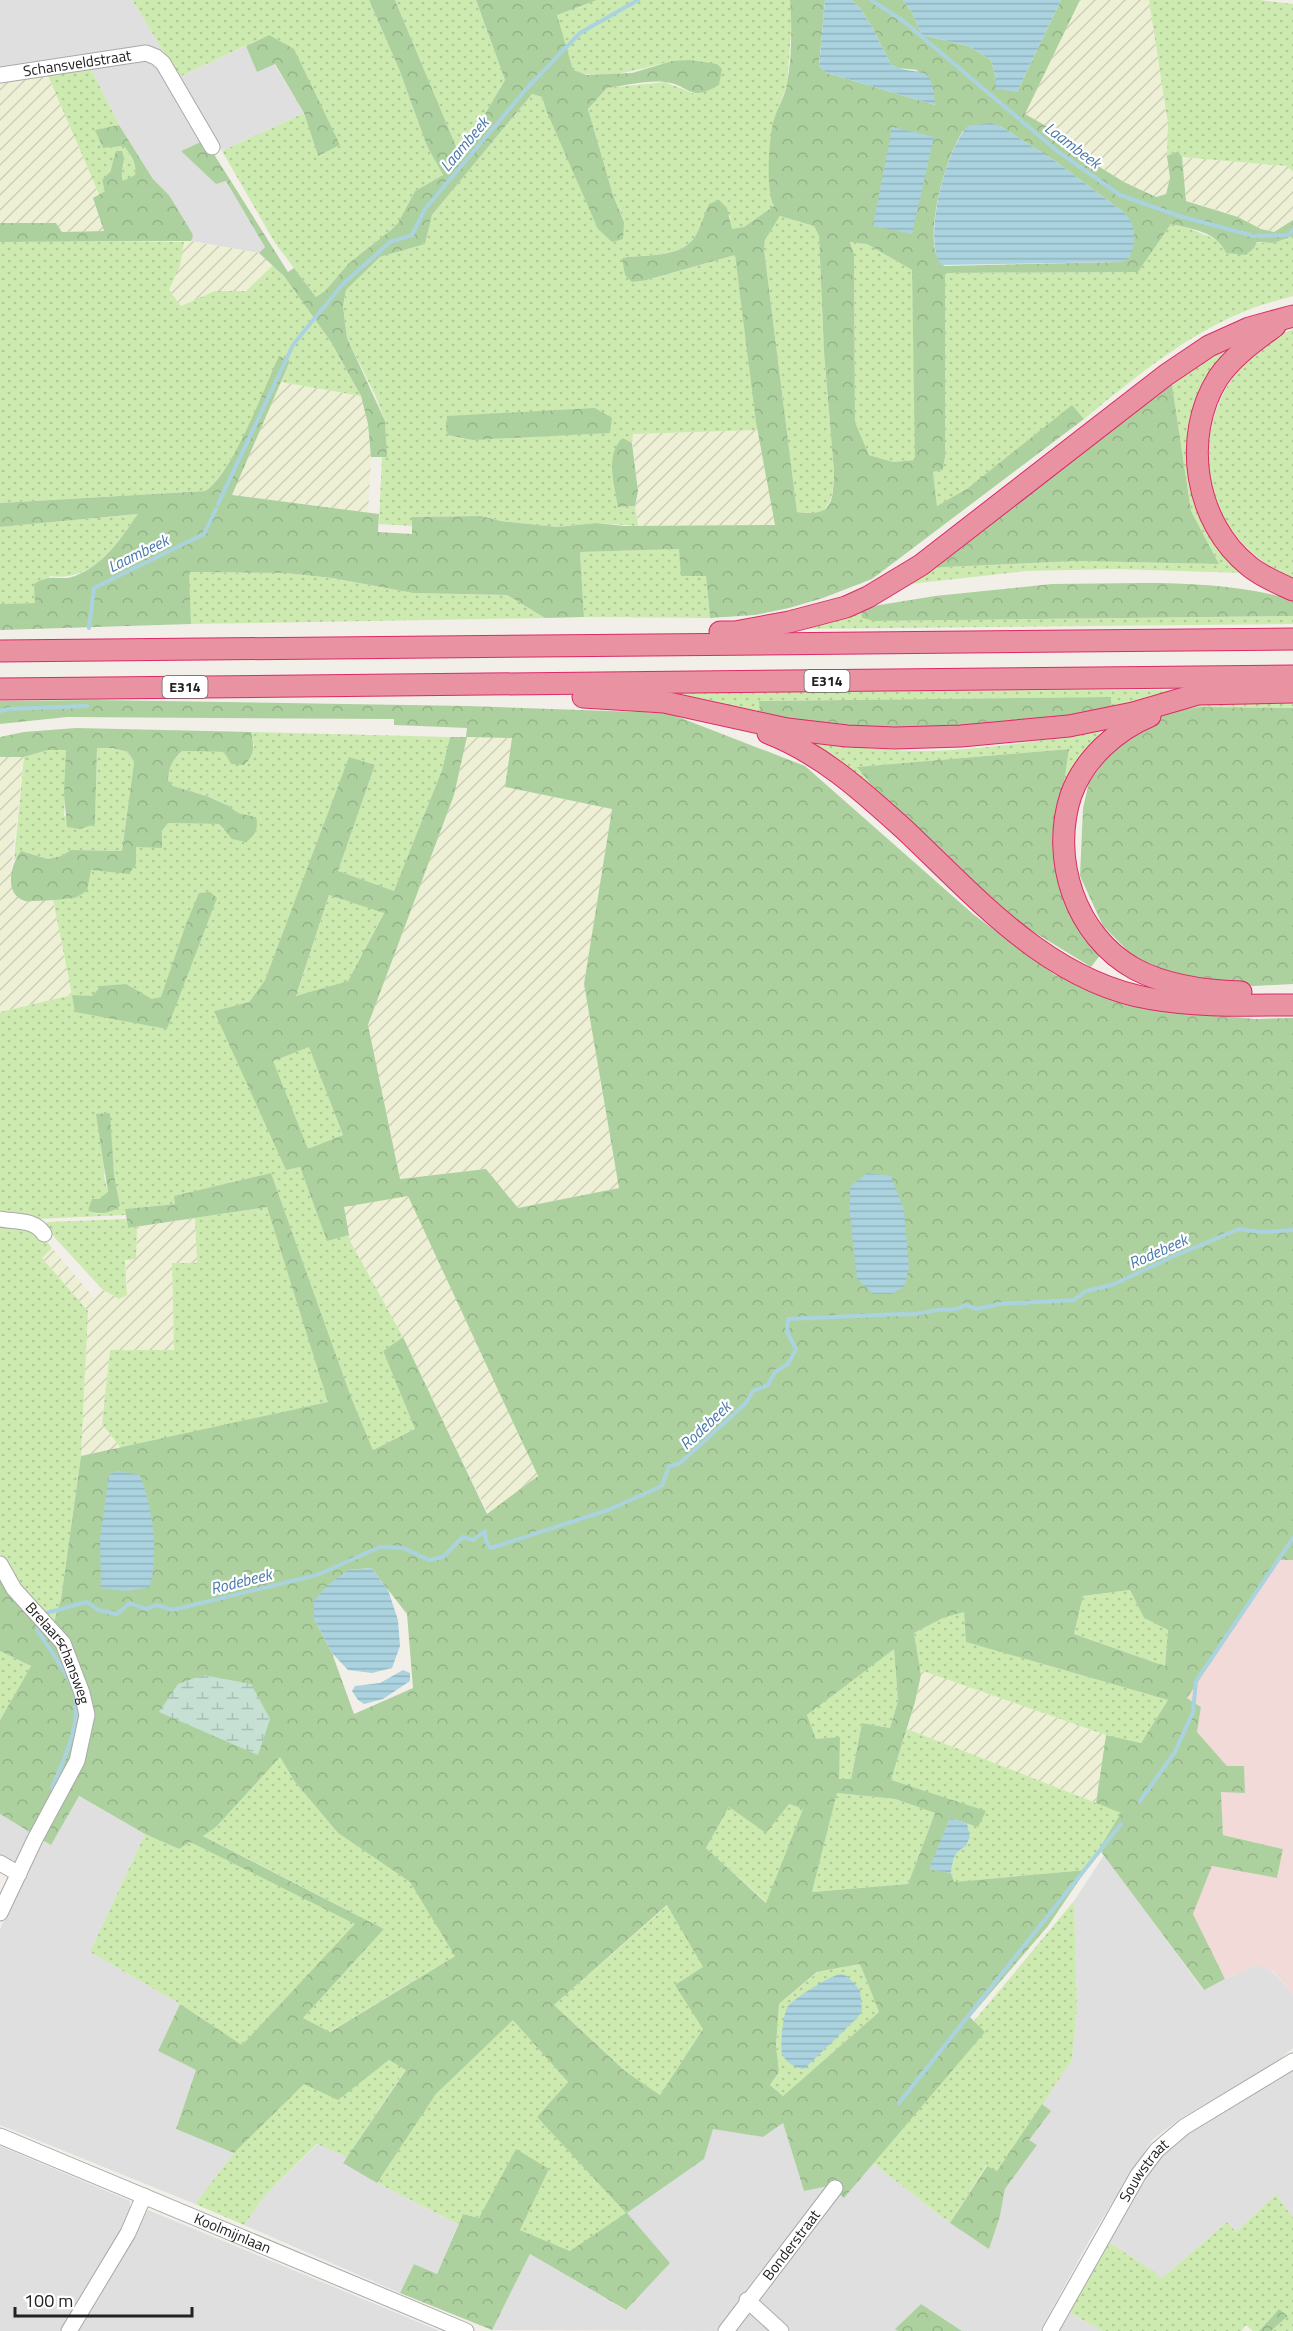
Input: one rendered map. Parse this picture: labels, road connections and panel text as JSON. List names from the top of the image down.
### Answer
{
  "streets": {
    "highway": ["E314"],
    "street": [
      "Schansveldstraat",
      "Brelaarschansweg",
      "Souwstraat",
      "Koolmijnlaan",
      "Bonderstraat"
    ]
  },
  "water": ["Laambeek", "Rodebeek"],
  "scale_bar": "100 m"
}
